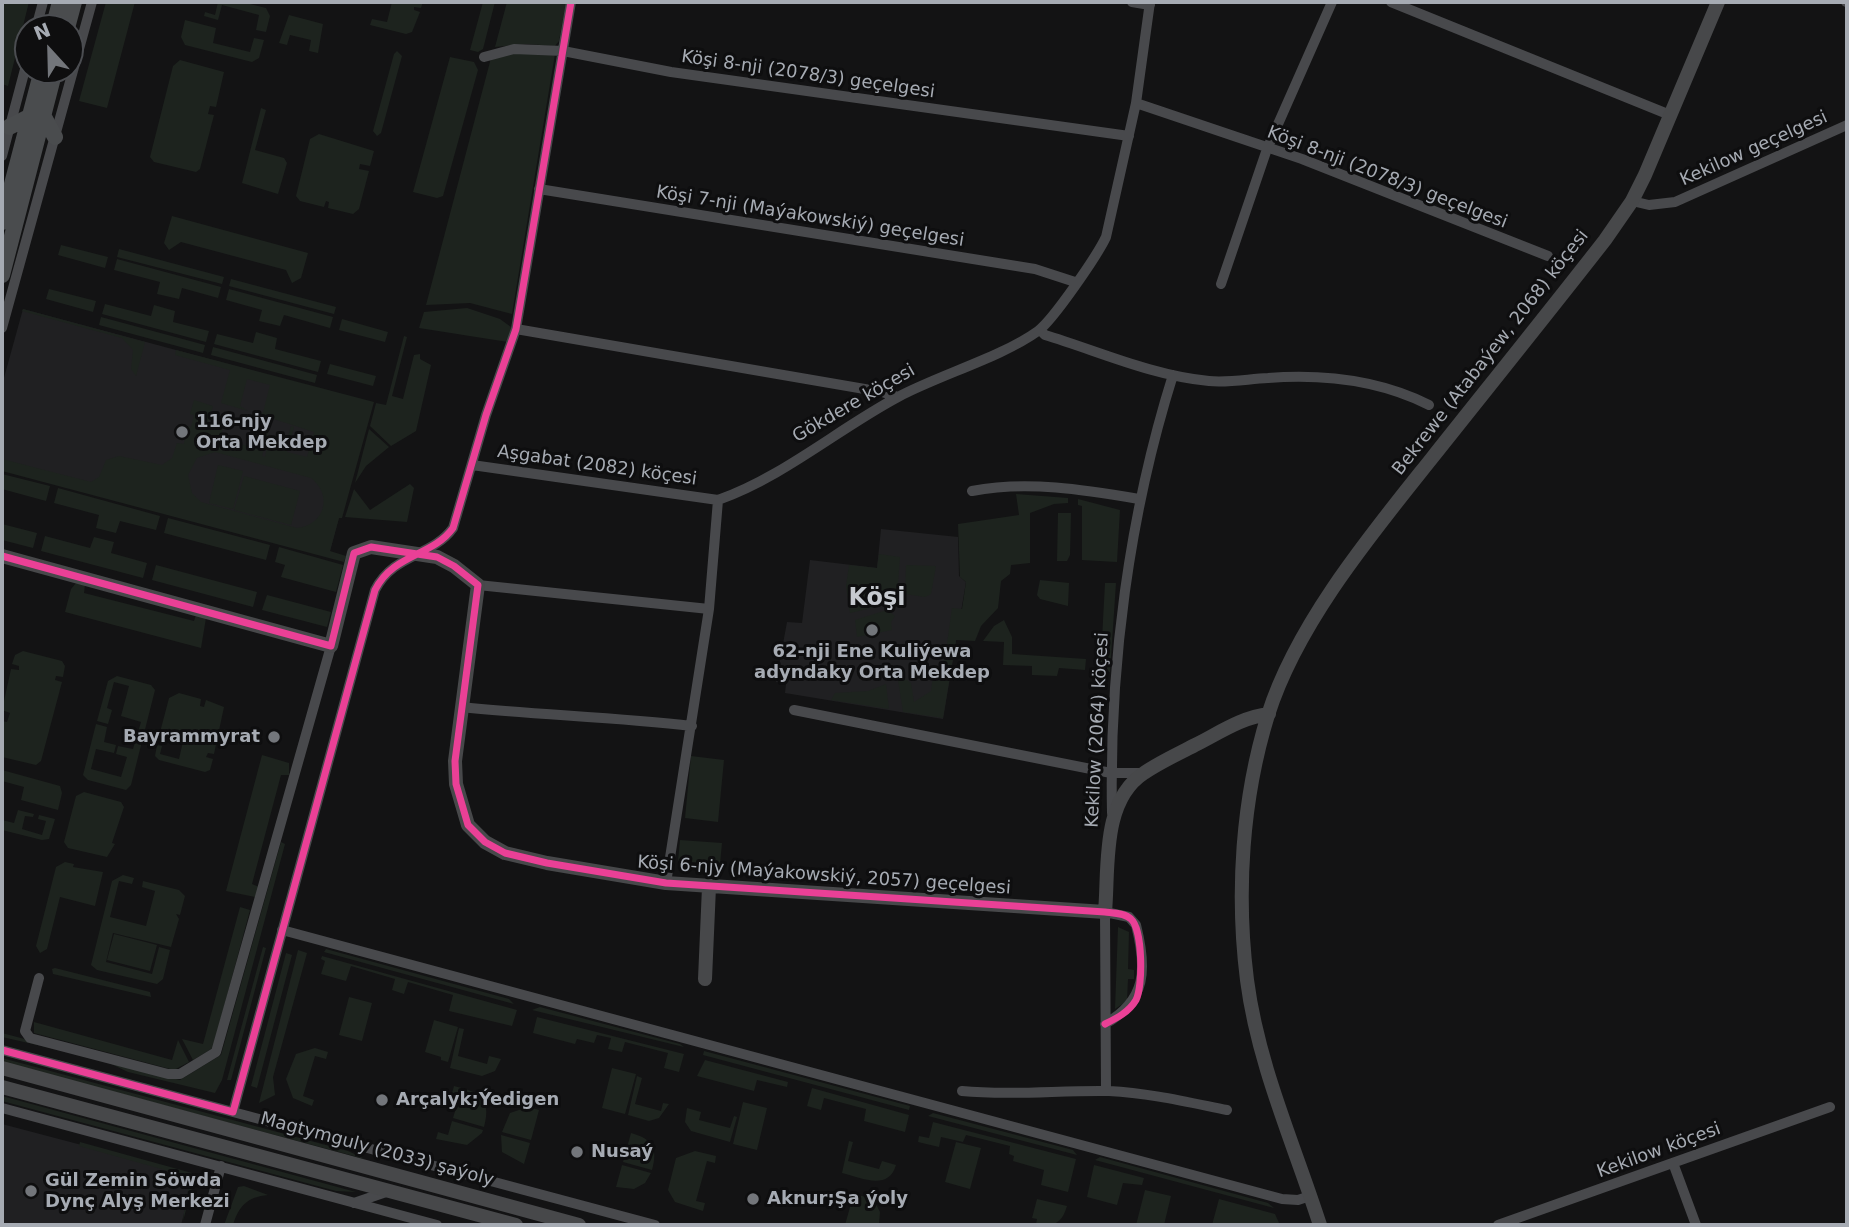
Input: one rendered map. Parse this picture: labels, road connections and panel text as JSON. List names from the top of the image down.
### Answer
{
  "streets": {
    "main road": [
      "Bekrewe (Atabaýew, 2068) köçesi",
      "Kekilow (2064) köçesi",
      "Köşi 6-njy (Maýakowskiý, 2057) geçelgesi",
      "Magtymguly (2033) şaýoly"
    ],
    "street": [
      "Köşi 8-nji (2078/3) geçelgesi",
      "Kekilow geçelgesi",
      "Köşi 7-nji (Maýakowskiý) geçelgesi",
      "Gökdere köçesi",
      "Aşgabat (2082) köçesi",
      "Kekilow köçesi"
    ]
  },
  "crossings": [
    ["Köşi 8-nji (2078/3) geçelgesi", "Gökdere köçesi"],
    ["Kekilow geçelgesi", "Bekrewe (Atabaýew, 2068) köçesi"],
    ["Köşi 7-nji (Maýakowskiý) geçelgesi", "Gökdere köçesi"],
    ["Gökdere köçesi", "Aşgabat (2082) köçesi"],
    ["Kekilow (2064) köçesi", "Köşi 6-njy (Maýakowskiý, 2057) geçelgesi"]
  ],
  "districts": ["Köşi"],
  "places": [
    "116-njy Orta Mekdep",
    "62-nji Ene Kuliýewa adyndaky Orta Mekdep",
    "Bayrammyrat",
    "Arçalyk;Ýedigen",
    "Nusaý",
    "Gül Zemin Söwda Dynç Alyş Merkezi",
    "Aknur;Şa ýoly"
  ],
  "north": "top"
}
